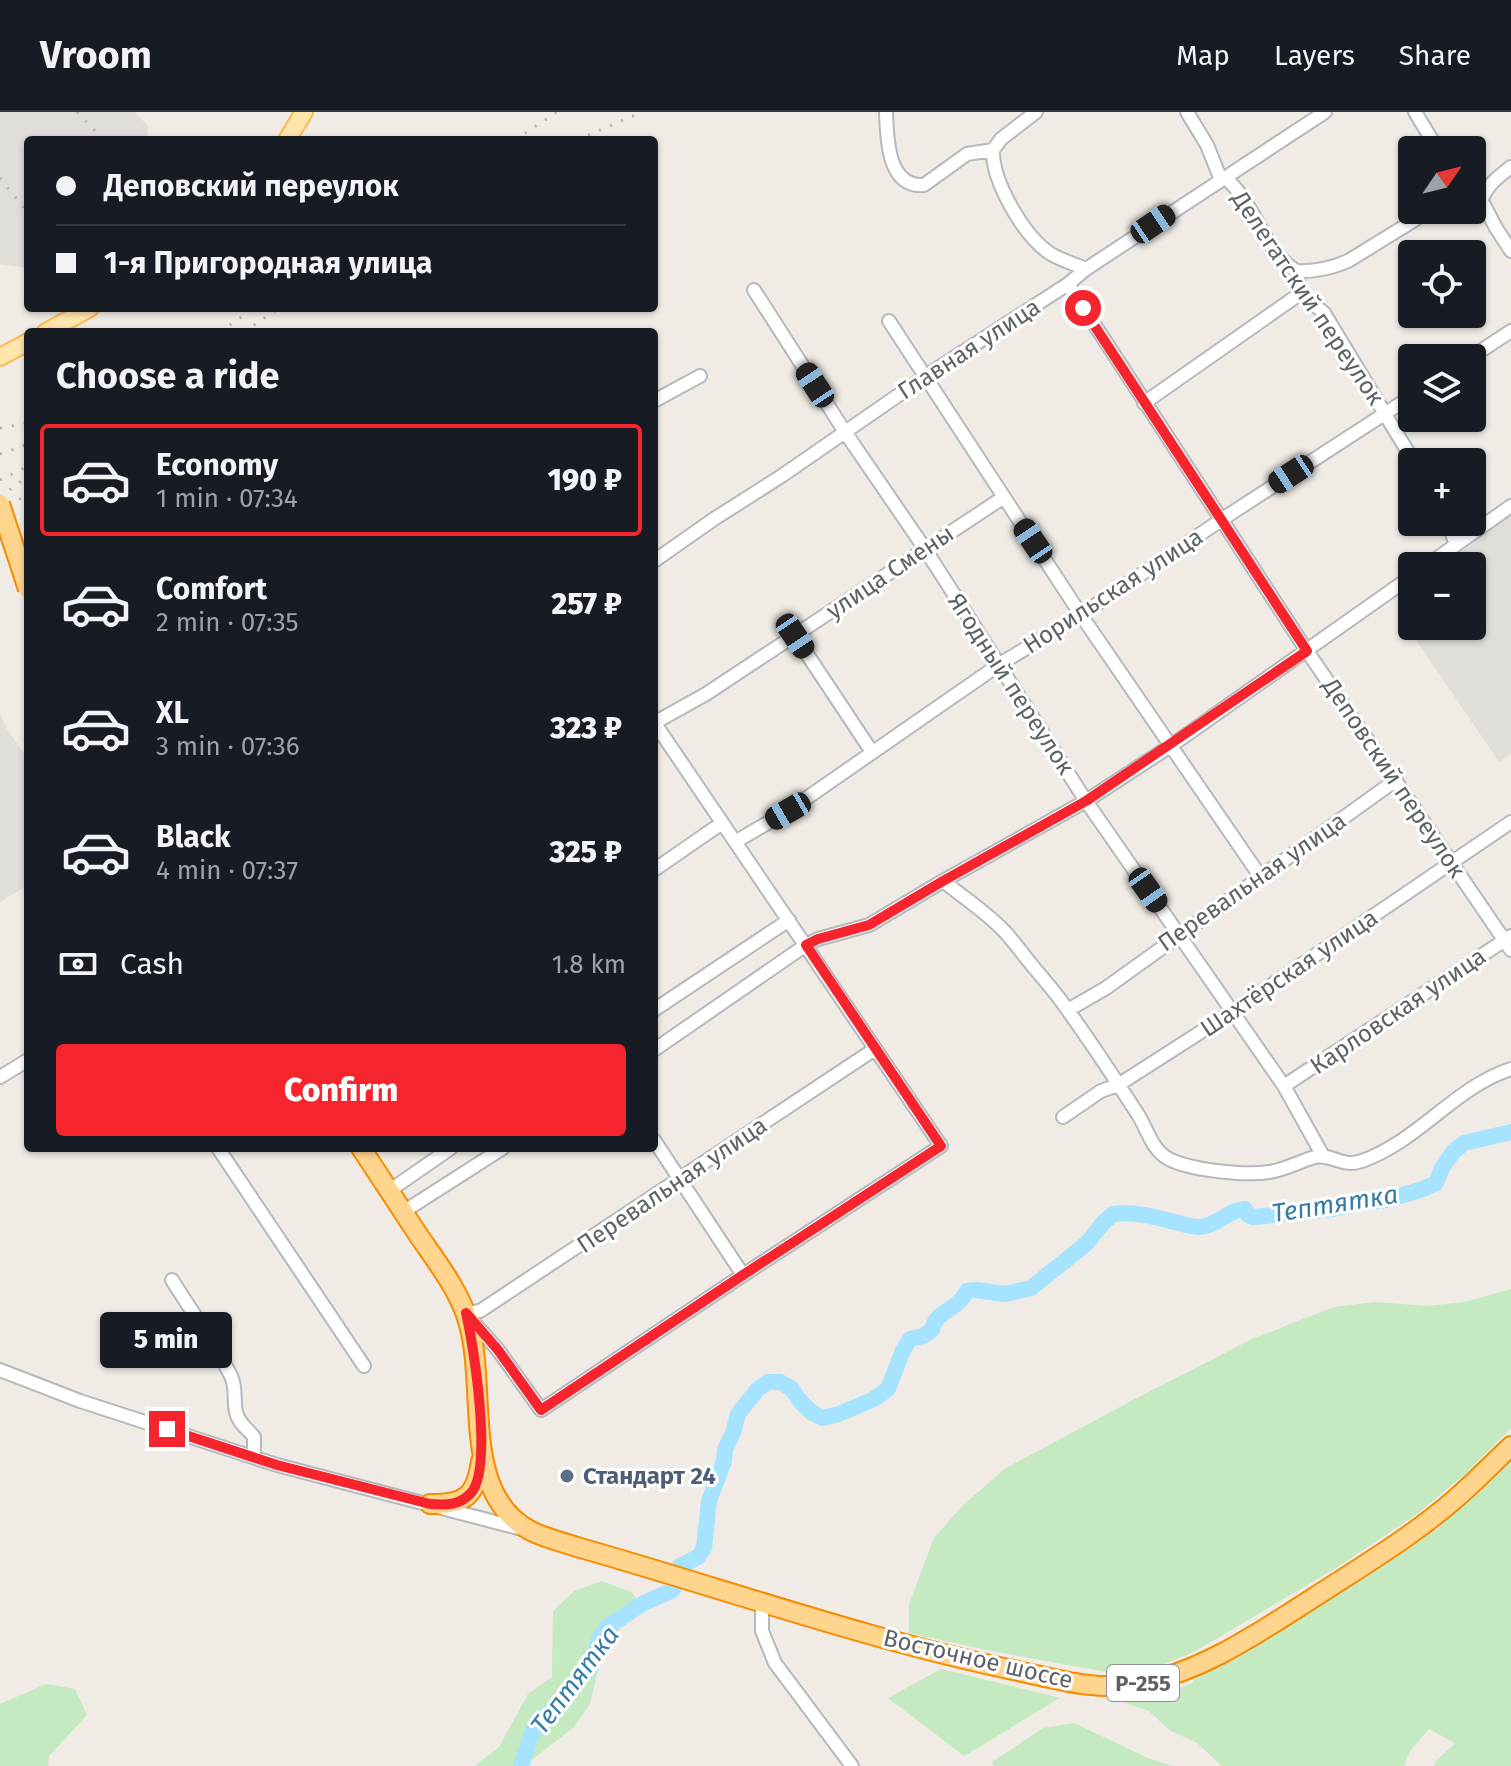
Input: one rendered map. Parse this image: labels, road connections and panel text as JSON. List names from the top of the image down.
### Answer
{
  "streets": {
    "highway": ["Восточное шоссе", "Р-255"],
    "street": [
      "Делегатский переулок",
      "Главная улица",
      "улица Смены",
      "Норильская улица",
      "Ягодный переулок",
      "Деповский переулок",
      "Перевальная улица",
      "Шахтёрская улица",
      "Карловская улица"
    ]
  },
  "crossings": [
    ["Делегатский переулок", "Главная улица"],
    ["Делегатский переулок", "Норильская улица"],
    ["Главная улица", "Ягодный переулок"],
    ["Главная улица", "Деповский переулок"],
    ["улица Смены", "Ягодный переулок"],
    ["Норильская улица", "Ягодный переулок"],
    ["Норильская улица", "Деповский переулок"],
    ["Ягодный переулок", "Перевальная улица"],
    ["Ягодный переулок", "Шахтёрская улица"],
    ["Ягодный переулок", "Карловская улица"],
    ["Деповский переулок", "Перевальная улица"],
    ["Деповский переулок", "Шахтёрская улица"],
    ["Деповский переулок", "Карловская улица"]
  ],
  "water": ["Тептятка"],
  "places": ["Стандарт 24"],
  "north": "top right",
  "page": {
    "header": "Vroom",
    "nav": ["Map", "Layers", "Share"],
    "map_buttons": ["+", "−"],
    "banner": ["Деповский переулок", "1-я Пригородная улица"],
    "heading": "Choose a ride",
    "list": [
      {
        "name": "Economy",
        "note": "1 min · 07:34",
        "value": "190 ₽"
      },
      {
        "name": "Comfort",
        "note": "2 min · 07:35",
        "value": "257 ₽"
      },
      {
        "name": "XL",
        "note": "3 min · 07:36",
        "value": "323 ₽"
      },
      {
        "name": "Black",
        "note": "4 min · 07:37",
        "value": "325 ₽"
      }
    ],
    "pay": ["Cash", "1.8 km"],
    "buttons": "Confirm",
    "bubble": "5 min"
  }
}
